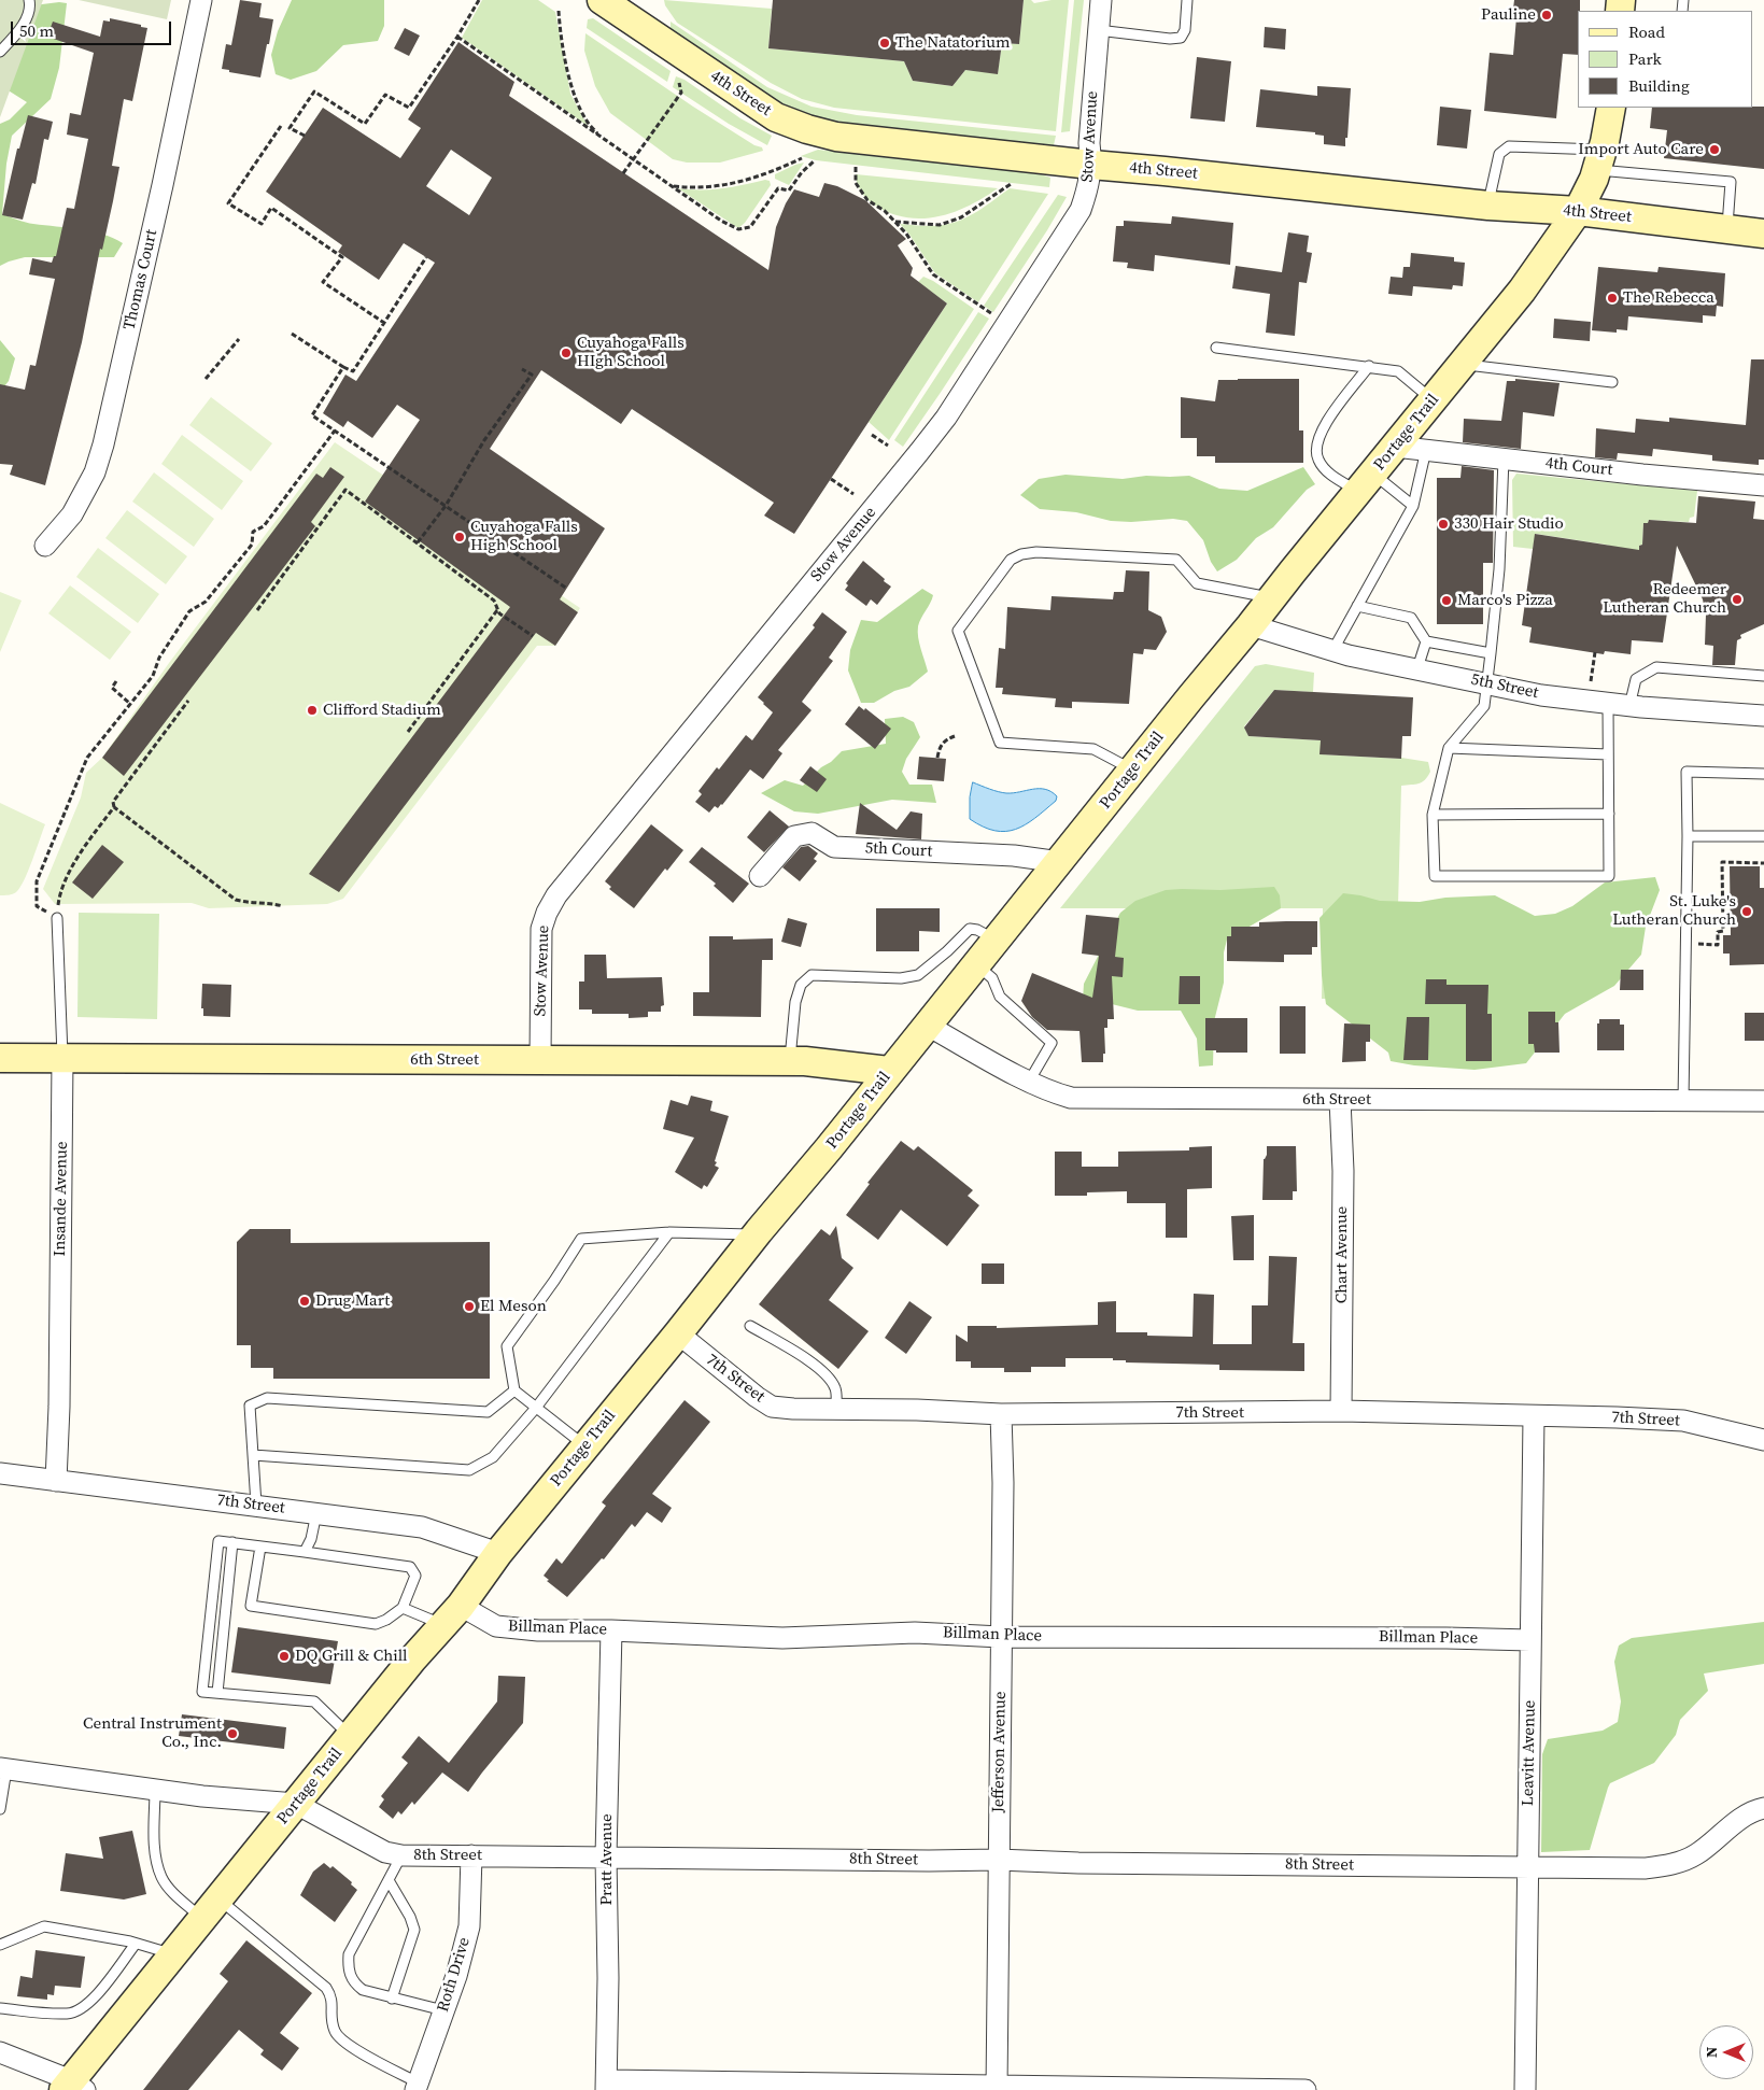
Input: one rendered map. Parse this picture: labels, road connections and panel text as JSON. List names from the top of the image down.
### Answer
{
  "streets": {
    "main road": ["4th Street", "Portage Trail", "6th Street"],
    "street": [
      "Stow Avenue",
      "Thomas Court",
      "4th Court",
      "5th Street",
      "5th Court",
      "Insande Avenue",
      "Chart Avenue",
      "7th Street",
      "Billman Place",
      "Jefferson Avenue",
      "Leavitt Avenue",
      "8th Street",
      "Pratt Avenue",
      "Roth Drive"
    ]
  },
  "crossings": [
    ["4th Street", "Stow Avenue"],
    ["4th Street", "Portage Trail"],
    ["Stow Avenue", "6th Street"],
    ["Portage Trail", "4th Court"],
    ["Portage Trail", "5th Street"],
    ["Portage Trail", "5th Court"],
    ["Portage Trail", "6th Street"],
    ["Portage Trail", "7th Street"],
    ["Portage Trail", "Billman Place"],
    ["Portage Trail", "8th Street"],
    ["6th Street", "Insande Avenue"],
    ["6th Street", "Chart Avenue"],
    ["Insande Avenue", "7th Street"],
    ["Chart Avenue", "7th Street"],
    ["7th Street", "Jefferson Avenue"],
    ["7th Street", "Leavitt Avenue"],
    ["Billman Place", "Jefferson Avenue"],
    ["Billman Place", "Leavitt Avenue"],
    ["Billman Place", "Pratt Avenue"],
    ["Jefferson Avenue", "8th Street"],
    ["Leavitt Avenue", "8th Street"],
    ["8th Street", "Pratt Avenue"],
    ["8th Street", "Roth Drive"]
  ],
  "places": [
    "Pauline",
    "The Natatorium",
    "Import Auto Care",
    "The Rebecca",
    "Cuyahoga Falls HIgh School",
    "330 Hair Studio",
    "Cuyahoga Falls High School",
    "Redeemer Lutheran Church",
    "Marco's Pizza",
    "Clifford Stadium",
    "St. Luke's Lutheran Church",
    "Drug Mart",
    "El Meson",
    "DQ Grill & Chill",
    "Central Instrument Co., Inc."
  ],
  "legend": ["Road", "Park", "Building"],
  "scale_bar": "50 m",
  "north": "left"
}
